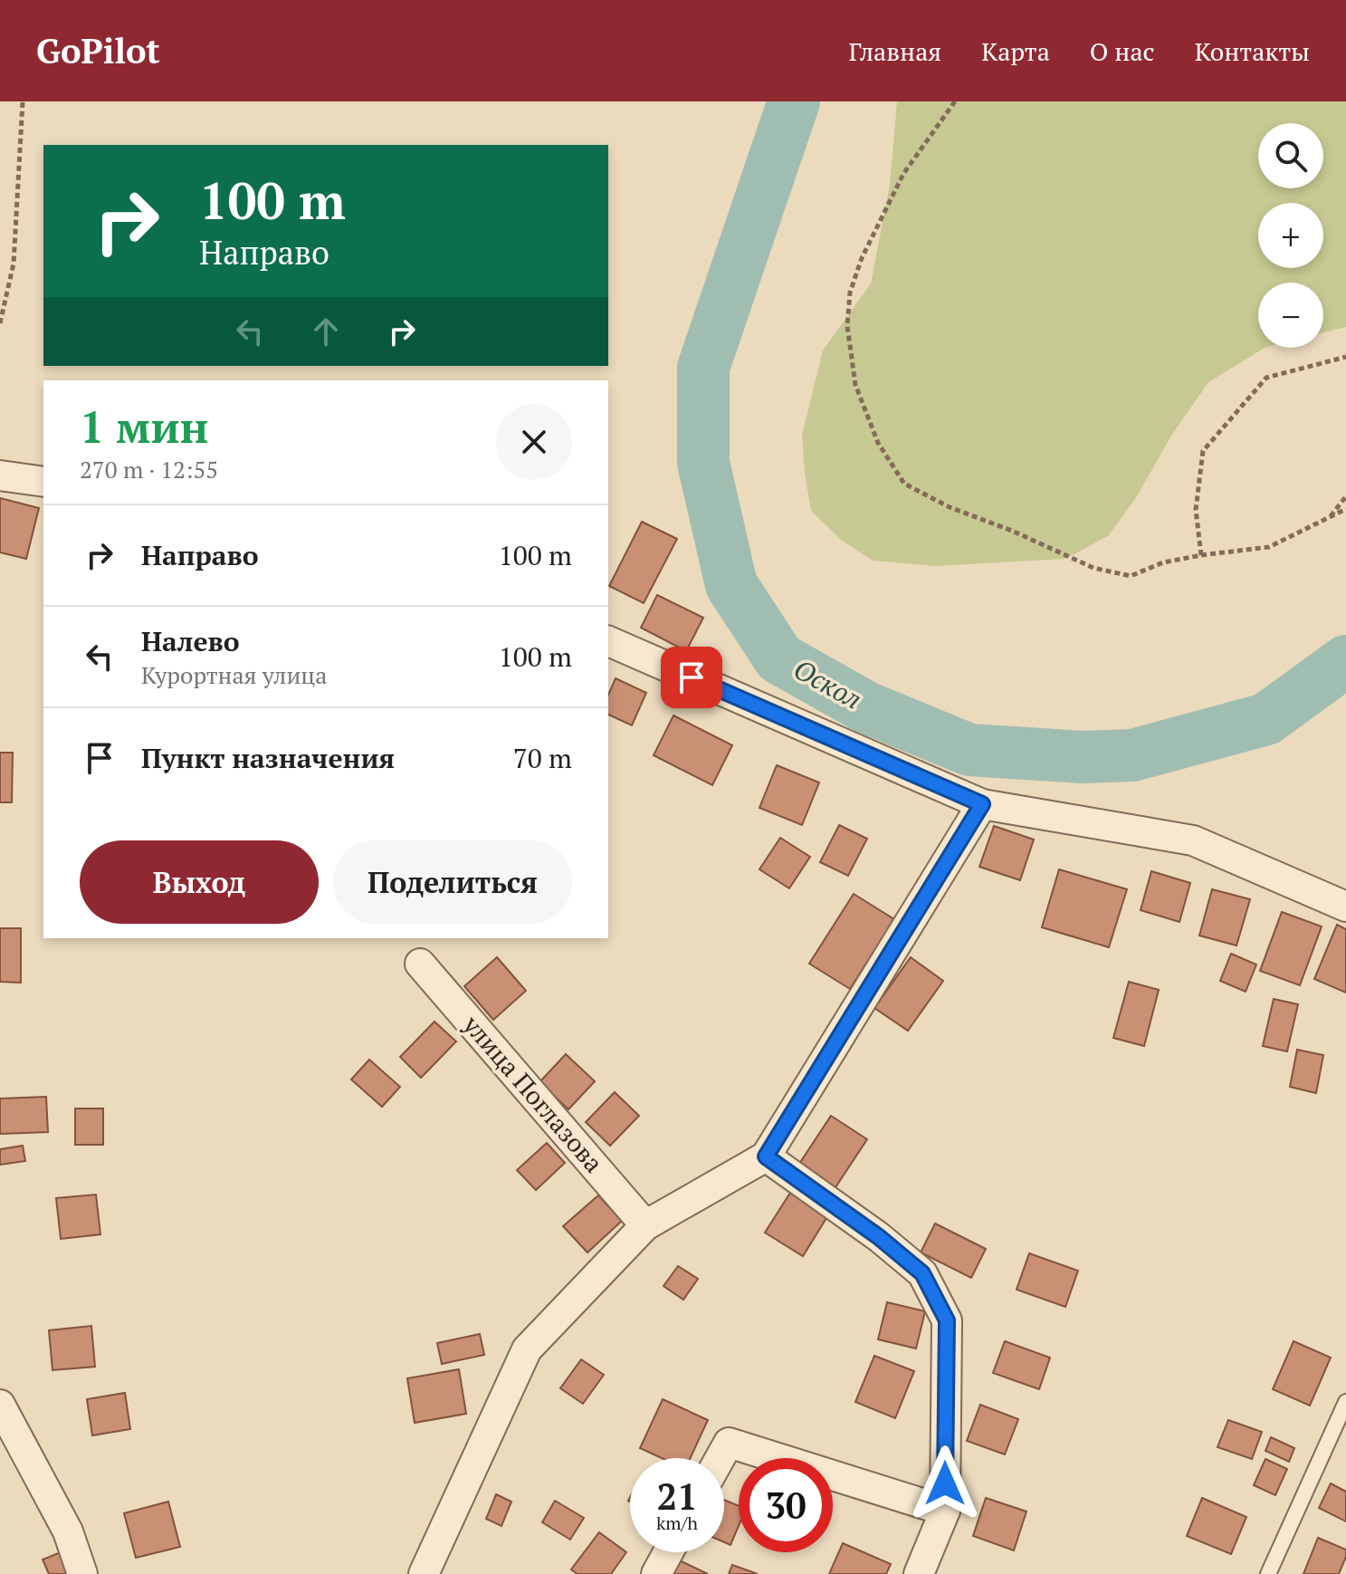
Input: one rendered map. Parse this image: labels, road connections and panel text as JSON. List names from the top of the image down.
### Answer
{
  "streets": {
    "street": ["улица Поглазова"]
  },
  "water": ["Оскол"],
  "page": {
    "header": "GoPilot",
    "nav": [
      "Главная",
      "Карта",
      "О нас",
      "Контакты"
    ],
    "map_buttons": ["+", "−"],
    "turn": ["100 m", "Направо"],
    "heading": ["1 мин", "270 m · 12:55"],
    "list": [
      {
        "name": "Направо",
        "value": "100 m"
      },
      {
        "name": "Налево",
        "note": "Курортная улица",
        "value": "100 m"
      },
      {
        "name": "Пункт назначения",
        "value": "70 m"
      }
    ],
    "buttons": ["Выход", "Поделиться"],
    "speed": "21 km/h",
    "limit": "30"
  }
}
